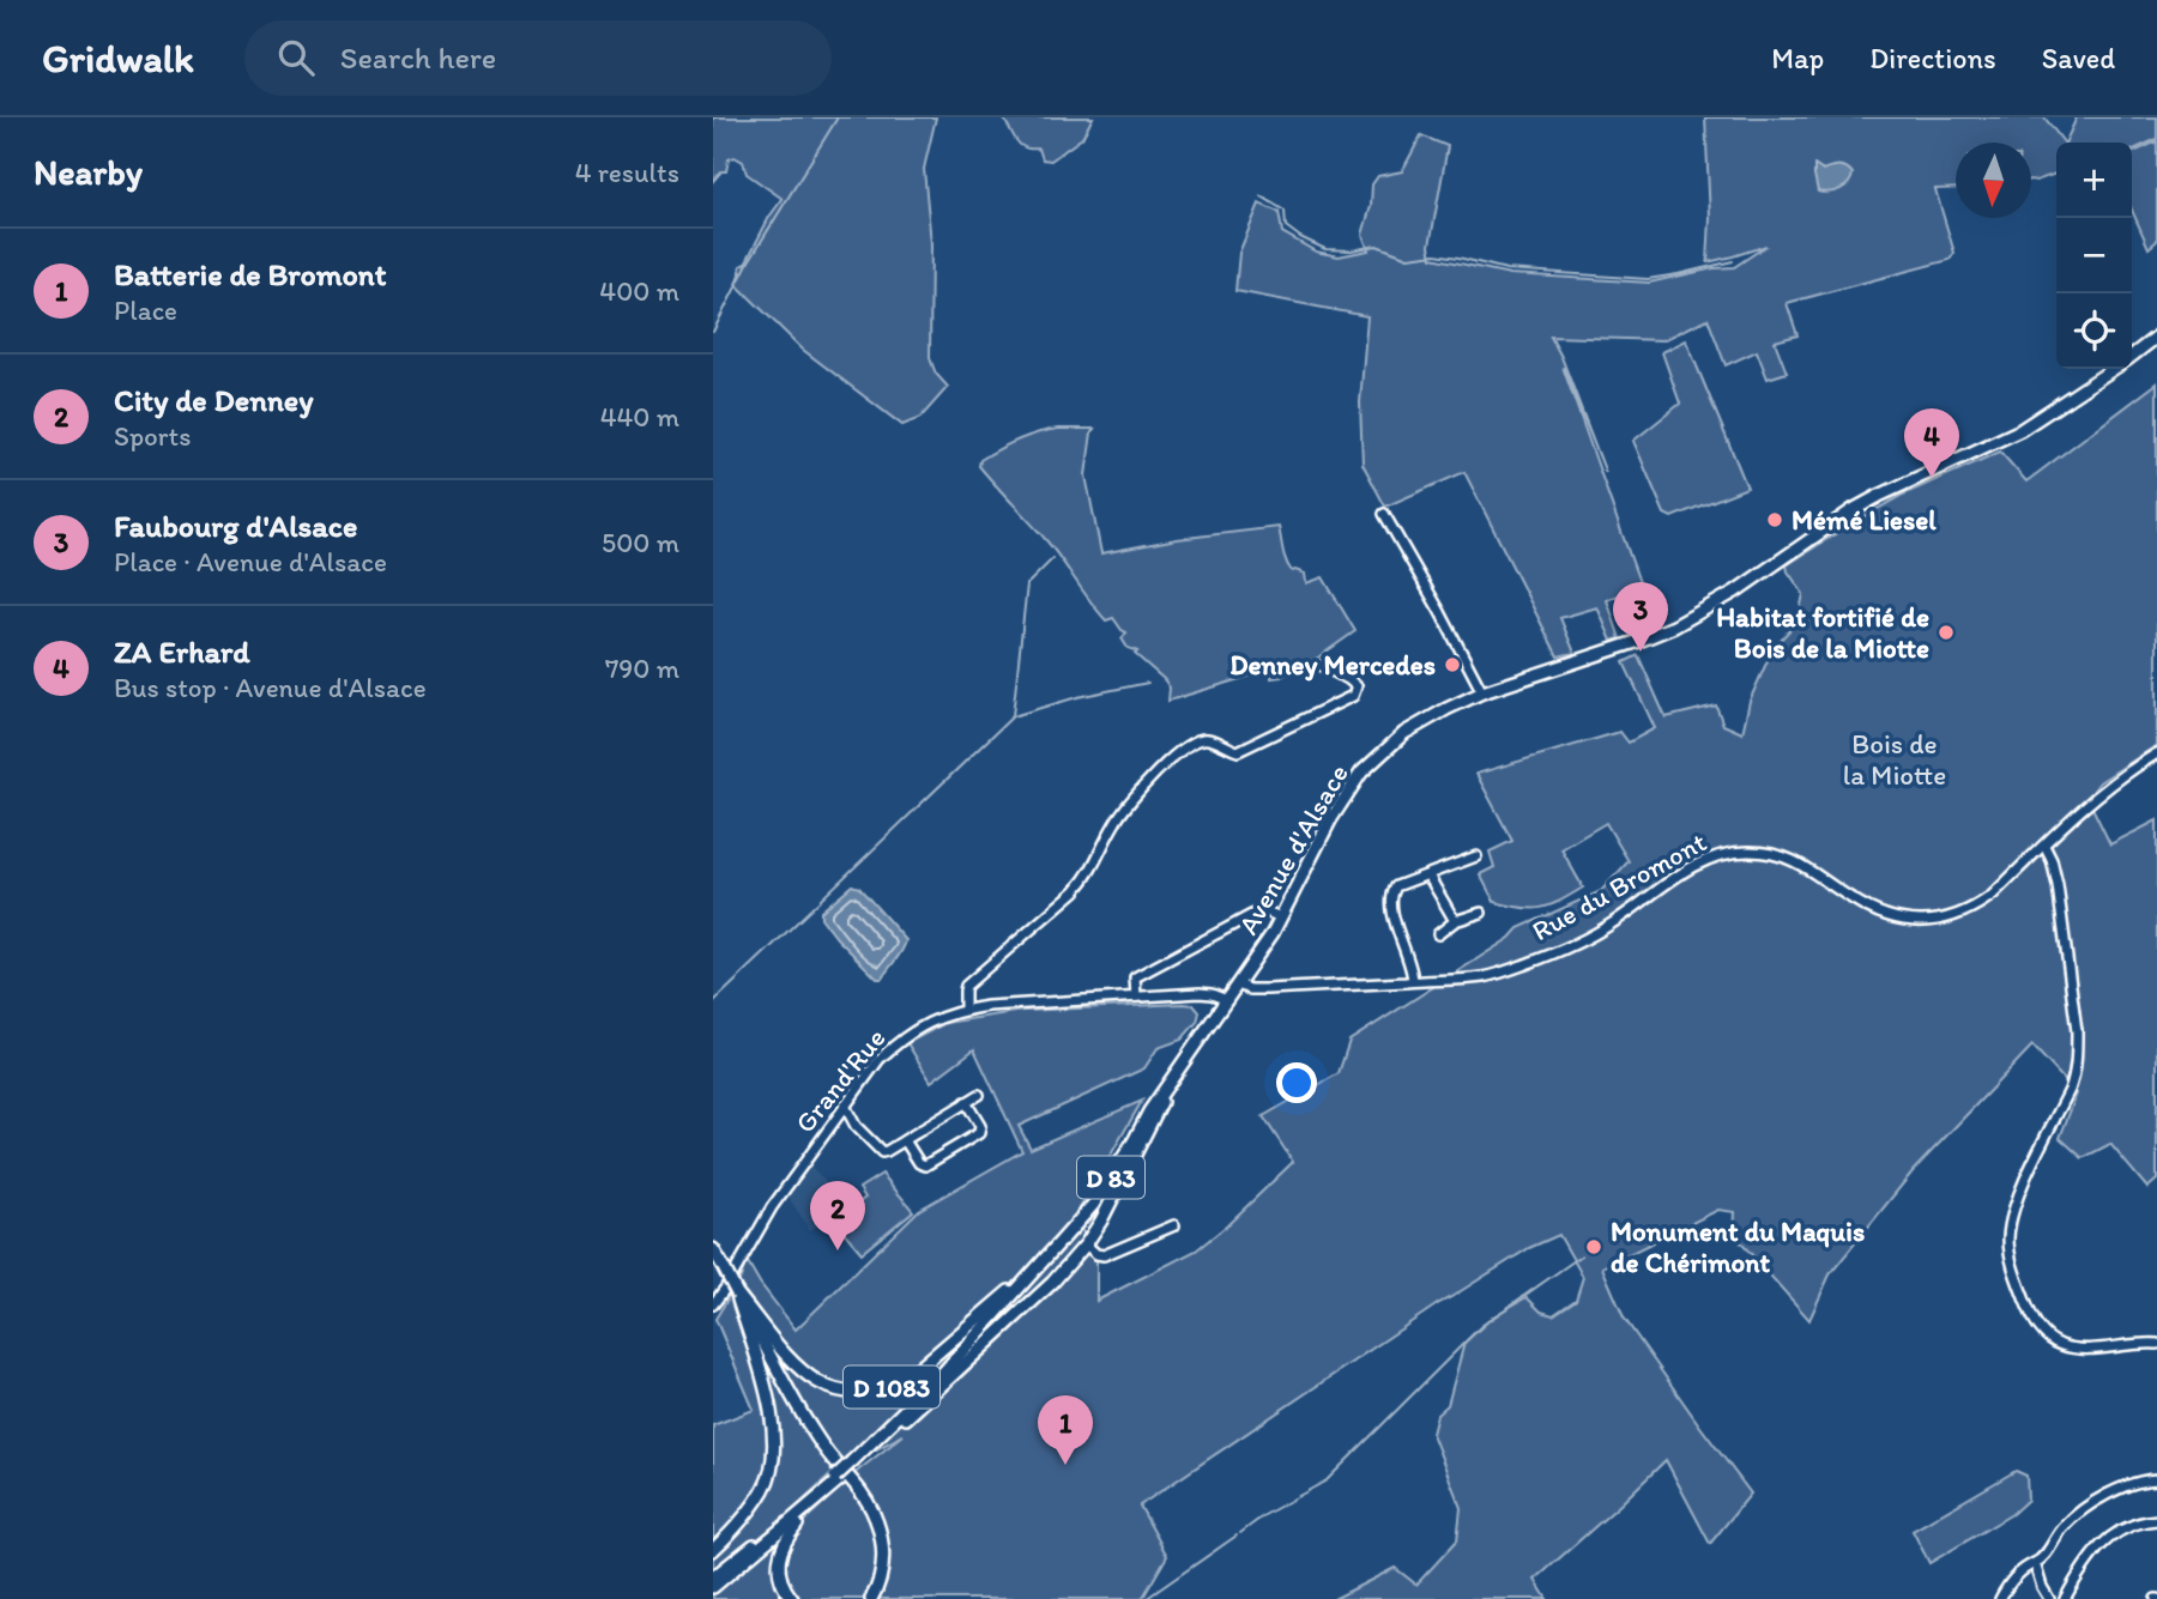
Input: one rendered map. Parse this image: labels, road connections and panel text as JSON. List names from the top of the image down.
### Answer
{
  "streets": {
    "main road": ["Avenue d'Alsace", "D 83", "D 1083"],
    "street": ["Rue du Bromont", "Grand'Rue"]
  },
  "crossings": [
    ["Avenue d'Alsace", "Rue du Bromont"],
    ["Avenue d'Alsace", "Grand'Rue"],
    ["Avenue d'Alsace", "D 83"],
    ["Avenue d'Alsace", "D 1083"],
    ["D 83", "D 1083"]
  ],
  "parks": ["Bois de la Miotte"],
  "places": [
    "Mémé Liesel",
    "Habitat fortifié de Bois de la Miotte",
    "Denney Mercedes",
    "Monument du Maquis de Chérimont"
  ],
  "north": "bottom",
  "page": {
    "header": "Gridwalk",
    "search": "Search here",
    "nav": ["Map", "Directions", "Saved"],
    "heading": ["Nearby", "4 results"],
    "map_buttons": ["+", "−"],
    "list": [
      {
        "mark": "1",
        "name": "Batterie de Bromont",
        "note": "Place",
        "value": "400 m"
      },
      {
        "mark": "2",
        "name": "City de Denney",
        "note": "Sports",
        "value": "440 m"
      },
      {
        "mark": "3",
        "name": "Faubourg d'Alsace",
        "note": "Place · Avenue d'Alsace",
        "value": "500 m"
      },
      {
        "mark": "4",
        "name": "ZA Erhard",
        "note": "Bus stop · Avenue d'Alsace",
        "value": "790 m"
      }
    ],
    "pins": [
      "4",
      "3",
      "2",
      "1"
    ]
  }
}
